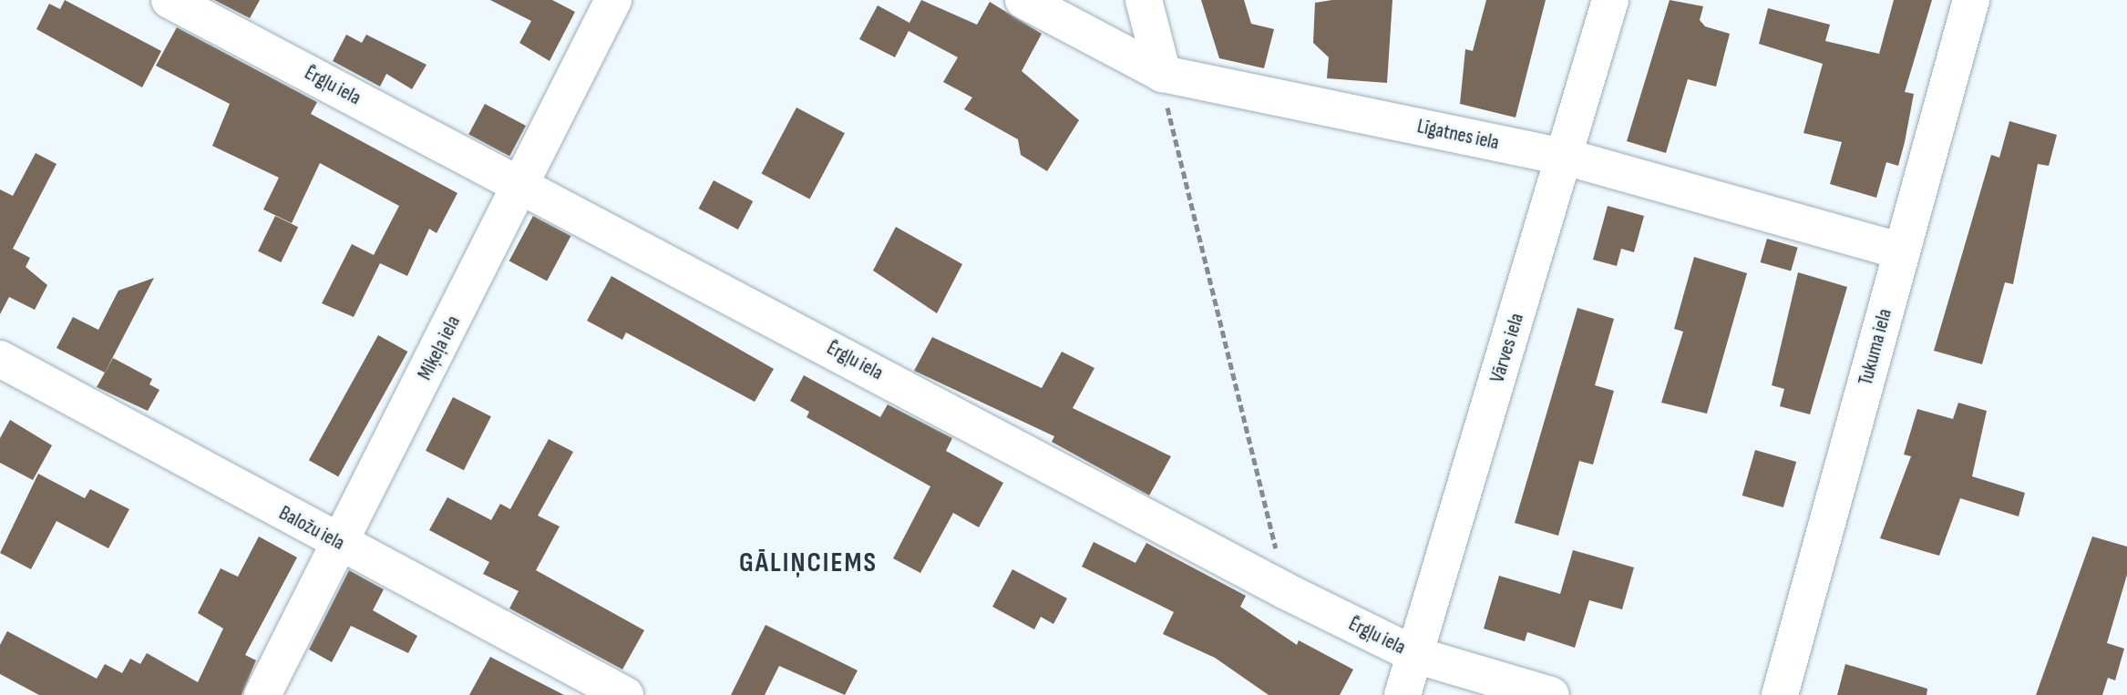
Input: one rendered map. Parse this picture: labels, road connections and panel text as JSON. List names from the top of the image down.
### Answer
{
  "streets": {
    "street": [
      "Ērgļu iela",
      "Līgatnes iela",
      "Tukuma iela",
      "Miķeļa iela",
      "Vārves iela",
      "Baložu iela"
    ]
  },
  "crossings": [
    ["Ērgļu iela", "Miķeļa iela"],
    ["Ērgļu iela", "Vārves iela"],
    ["Līgatnes iela", "Tukuma iela"],
    ["Līgatnes iela", "Vārves iela"],
    ["Miķeļa iela", "Baložu iela"]
  ],
  "districts": ["GĀLIŅCIEMS"]
}
